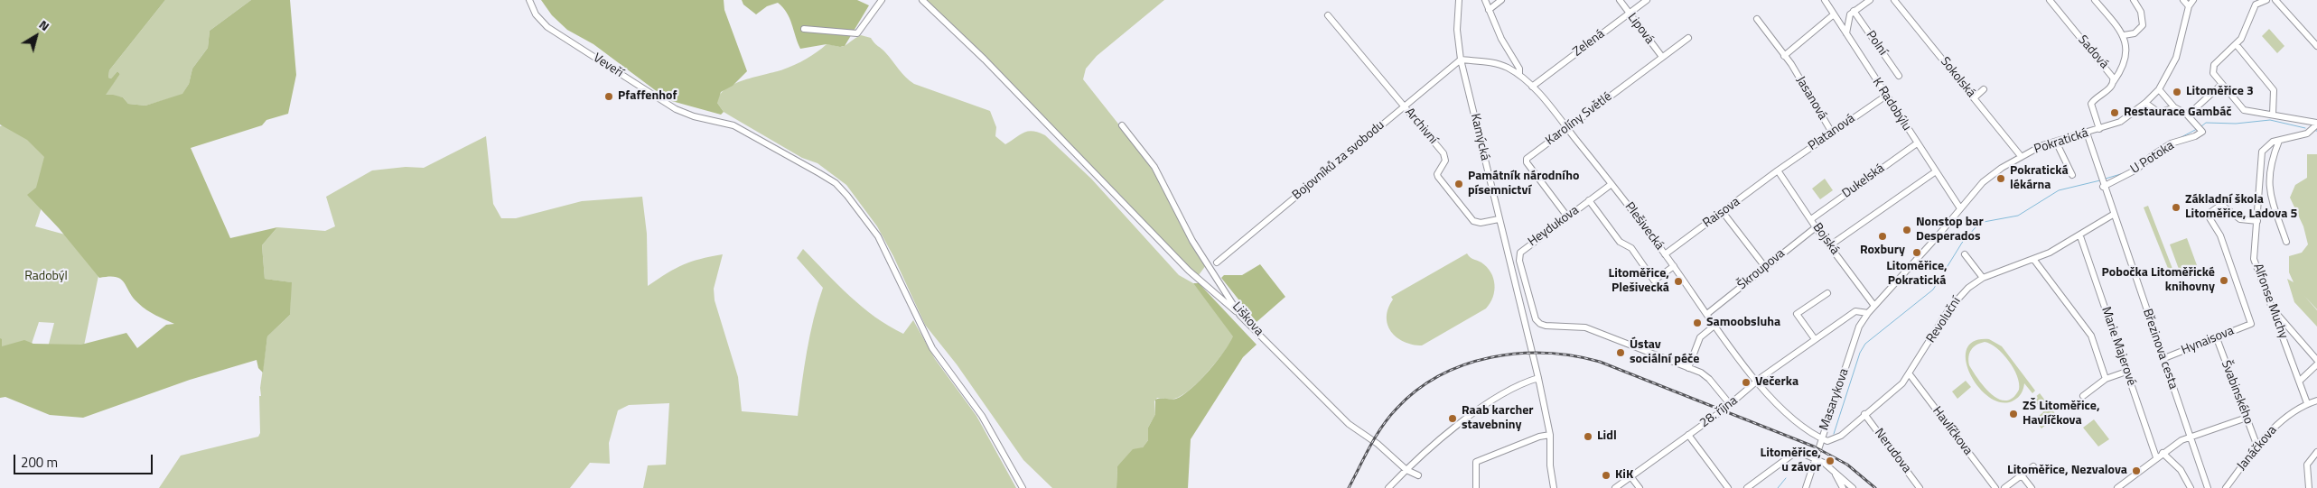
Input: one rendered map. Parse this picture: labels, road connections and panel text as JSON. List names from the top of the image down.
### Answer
{
  "streets": {
    "street": [
      "Lipová",
      "Zelená",
      "Polní",
      "Sadová",
      "Veveří",
      "Sokolská",
      "Jasanová",
      "K Radobýlu",
      "Karolíny Světlé",
      "Archivní",
      "Platanová",
      "Kamýcká",
      "Pokratická",
      "U Potoka",
      "Bojovníků za svobodu",
      "Dukelská",
      "Raisova",
      "Heydukova",
      "Plešivecká",
      "Bojská",
      "Škroupova",
      "Alfonse Muchy",
      "Liškova",
      "Revoluční",
      "Hynaisova",
      "Marie Majerové",
      "Březinova cesta",
      "Švabinského",
      "Masarykova",
      "28. října",
      "Havlíčkova",
      "Janáčkova",
      "Nerudova"
    ]
  },
  "crossings": [
    ["Lipová", "Zelená"],
    ["Lipová", "Karolíny Světlé"],
    ["Zelená", "Plešivecká"],
    ["Sadová", "Pokratická"],
    ["Sokolská", "Pokratická"],
    ["Jasanová", "Platanová"],
    ["K Radobýlu", "Platanová"],
    ["K Radobýlu", "Pokratická"],
    ["K Radobýlu", "Dukelská"],
    ["Karolíny Světlé", "Heydukova"],
    ["Karolíny Světlé", "Plešivecká"],
    ["Archivní", "Kamýcká"],
    ["Archivní", "Bojovníků za svobodu"],
    ["Platanová", "Raisova"],
    ["Platanová", "Bojská"],
    ["Kamýcká", "Bojovníků za svobodu"],
    ["Pokratická", "Bojská"],
    ["Pokratická", "Březinova cesta"],
    ["Pokratická", "Masarykova"],
    ["Pokratická", "28. října"],
    ["U Potoka", "Březinova cesta"],
    ["Dukelská", "Bojská"],
    ["Raisova", "Plešivecká"],
    ["Raisova", "Bojská"],
    ["Heydukova", "Plešivecká"],
    ["Plešivecká", "Škroupova"],
    ["Plešivecká", "Revoluční"],
    ["Plešivecká", "Masarykova"],
    ["Plešivecká", "28. října"],
    ["Bojská", "Škroupova"],
    ["Alfonse Muchy", "Hynaisova"],
    ["Alfonse Muchy", "Janáčkova"],
    ["Revoluční", "Marie Majerové"],
    ["Revoluční", "Březinova cesta"],
    ["Revoluční", "Masarykova"],
    ["Revoluční", "Havlíčkova"],
    ["Revoluční", "Nerudova"],
    ["Hynaisova", "Březinova cesta"],
    ["Hynaisova", "Švabinského"],
    ["Švabinského", "Janáčkova"],
    ["Masarykova", "28. října"]
  ],
  "parks": ["Radobýl"],
  "places": [
    "Litoměřice 3",
    "Pfaffenhof",
    "Restaurace Gambáč",
    "Pokratická lékárna",
    "Památník národního písemnictví",
    "Základní škola Litoměřice, Ladova 5",
    "Nonstop bar Desperados",
    "Roxbury",
    "Litoměřice, Pokratická",
    "Pobočka Litoměřické knihovny",
    "Litoměřice, Plešivecká",
    "Samoobsluha",
    "Ústav sociální péče",
    "Večerka",
    "ZŠ Litoměřice, Havlíčkova",
    "Raab karcher stavebniny",
    "Lidl",
    "Litoměřice, u závor",
    "Litoměřice, Nezvalova",
    "KiK"
  ],
  "scale_bar": "200 m",
  "north": "top right"
}
